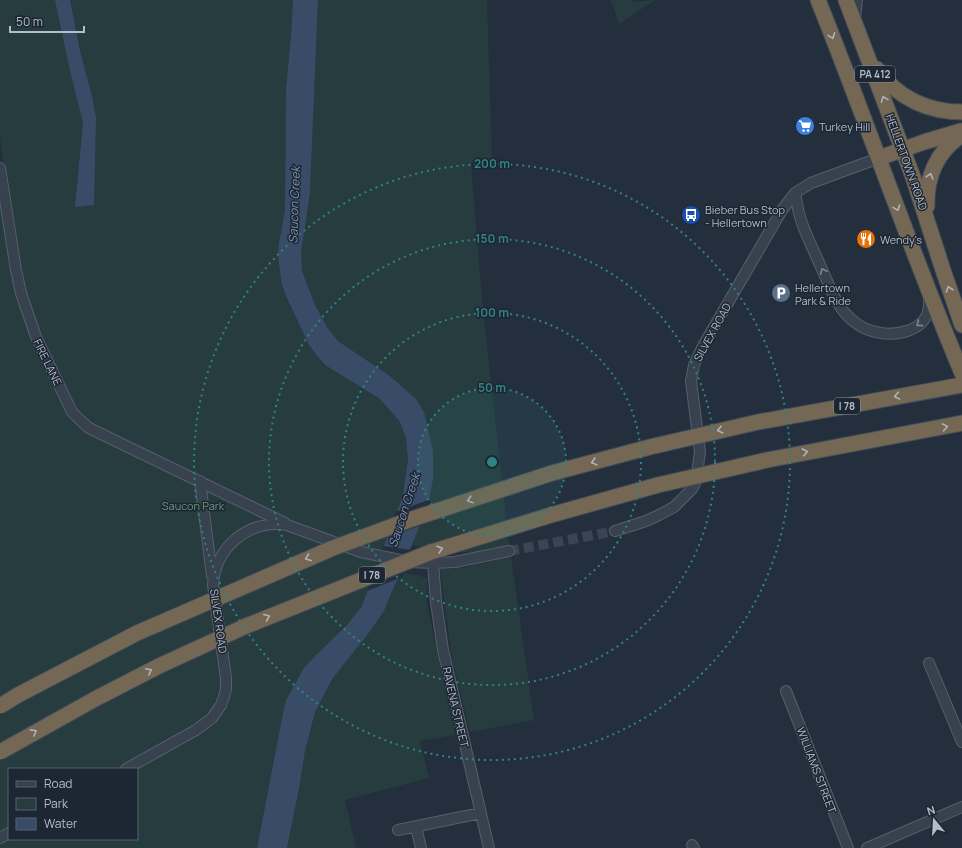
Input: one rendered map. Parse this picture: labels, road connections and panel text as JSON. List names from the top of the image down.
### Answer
{
  "streets": {
    "highway": ["PA 412", "HELLERTOWN ROAD", "I 78"],
    "street": [
      "SILVEX ROAD",
      "FIRE LANE",
      "RAVENA STREET",
      "WILLIAMS STREET"
    ]
  },
  "crossings": [
    ["PA 412", "SILVEX ROAD"],
    ["SILVEX ROAD", "FIRE LANE"],
    ["SILVEX ROAD", "RAVENA STREET"]
  ],
  "water": ["Saucon Creek"],
  "parks": ["Saucon Park"],
  "places": {
    "supermarket": ["Turkey Hill"],
    "bus stop": ["Bieber Bus Stop - Hellertown"],
    "restaurant": ["Wendy's"],
    "parking": ["Hellertown Park & Ride"]
  },
  "legend": ["Road", "Park", "Water"],
  "scale_bar": "50 m",
  "north": "top",
  "rings": [
    "200 m",
    "150 m",
    "100 m",
    "50 m"
  ]
}
